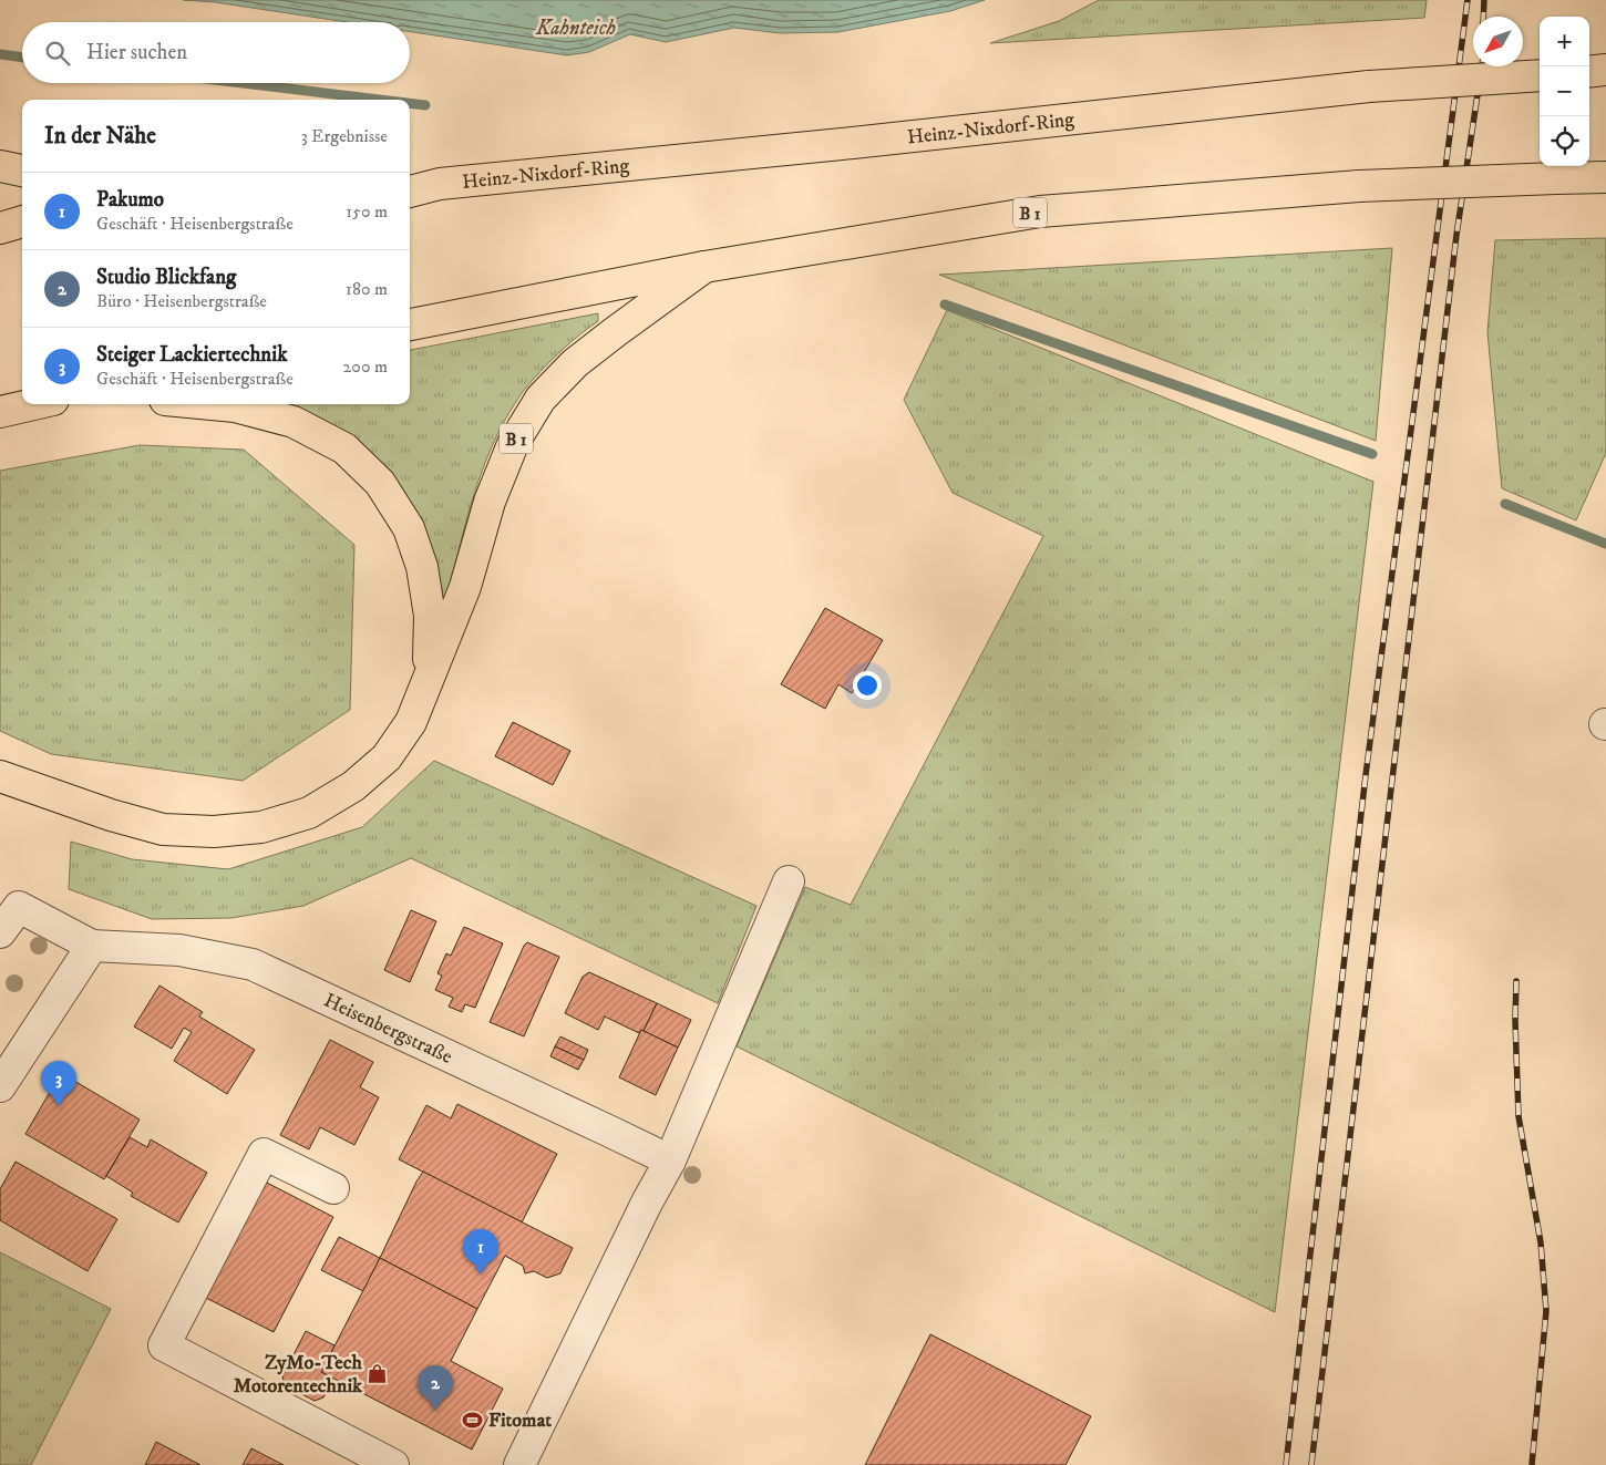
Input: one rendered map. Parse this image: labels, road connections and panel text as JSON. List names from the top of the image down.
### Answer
{
  "streets": {
    "main road": ["Heinz-Nixdorf-Ring", "B 1"],
    "street": ["Heisenbergstraße"]
  },
  "water": ["Kahnteich"],
  "places": {
    "shop": ["ZyMo-Tech Motorentechnik"],
    "sports": ["Fitomat"]
  },
  "north": "bottom left",
  "page": {
    "map_buttons": ["+", "−"],
    "search": "Hier suchen",
    "heading": ["In der Nähe", "3 Ergebnisse"],
    "list": [
      {
        "mark": "1",
        "name": "Pakumo",
        "note": "Geschäft · Heisenbergstraße",
        "value": "150 m"
      },
      {
        "mark": "2",
        "name": "Studio Blickfang",
        "note": "Büro · Heisenbergstraße",
        "value": "180 m"
      },
      {
        "mark": "3",
        "name": "Steiger Lackiertechnik",
        "note": "Geschäft · Heisenbergstraße",
        "value": "200 m"
      }
    ],
    "pins": ["3", "1", "2"]
  }
}
